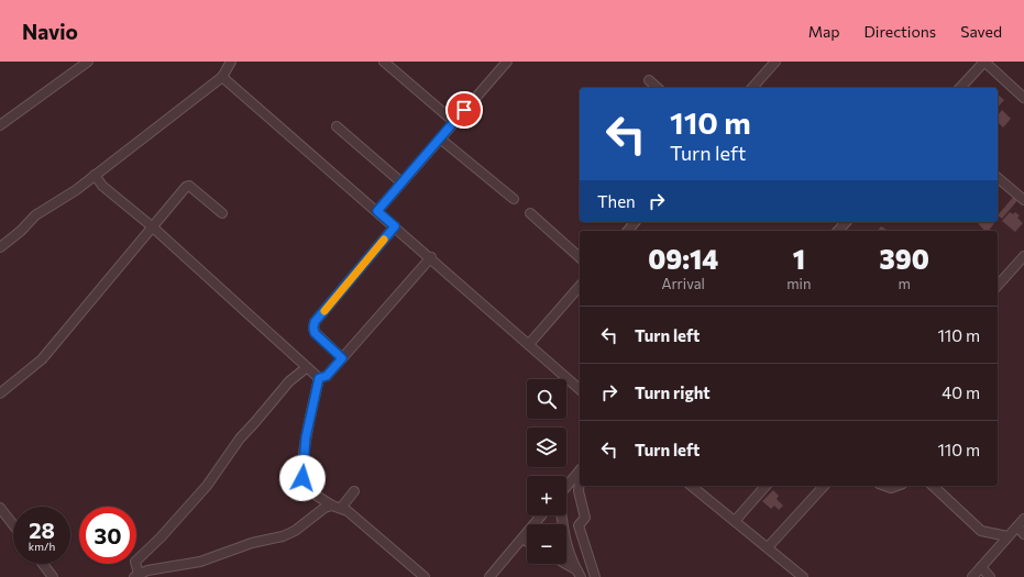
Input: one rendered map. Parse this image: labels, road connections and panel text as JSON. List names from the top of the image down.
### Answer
{
  "page": {
    "header": "Navio",
    "nav": ["Map", "Directions", "Saved"],
    "turn": ["110 m", "Turn left"],
    "then": "Then",
    "eta": [
      "09:14",
      "Arrival",
      "1",
      "min",
      "390",
      "m"
    ],
    "list": [
      {
        "name": "Turn left",
        "value": "110 m"
      },
      {
        "name": "Turn right",
        "value": "40 m"
      },
      {
        "name": "Turn left",
        "value": "110 m"
      }
    ],
    "map_buttons": ["+", "−"],
    "speed": "28 km/h",
    "limit": "30"
  }
}
